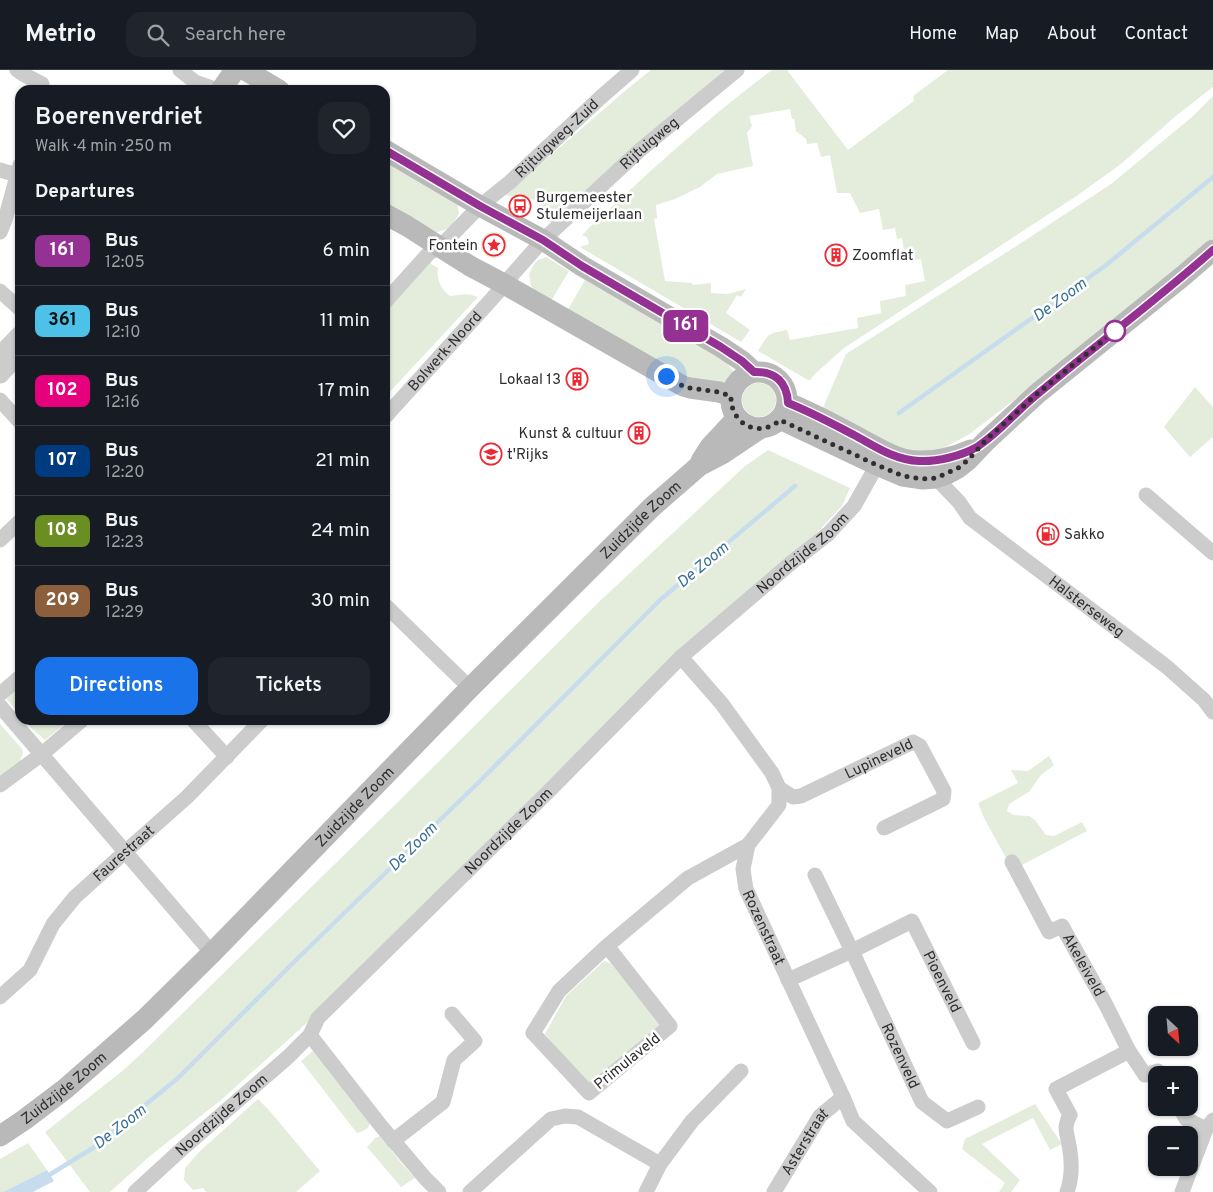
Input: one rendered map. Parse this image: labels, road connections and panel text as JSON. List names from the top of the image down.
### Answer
{
  "streets": {
    "main road": ["Zuidzijde Zoom"],
    "street": [
      "Rijtuigweg-Zuid",
      "Rijtuigweg",
      "Bolwerk-Noord",
      "Noordzijde Zoom",
      "Halsterseweg",
      "Lupineveld",
      "Faurestraat",
      "Rozenstraat",
      "Akeleiveld",
      "Pioenveld",
      "Rozenveld",
      "Primulaveld",
      "Asterstraat"
    ]
  },
  "crossings": [
    ["Rijtuigweg", "Bolwerk-Noord"],
    ["Lupineveld", "Rozenstraat"],
    ["Rozenstraat", "Primulaveld"],
    ["Rozenstraat", "Asterstraat"],
    ["Pioenveld", "Rozenveld"]
  ],
  "water": ["De Zoom"],
  "places": {
    "bus stop": ["Burgemeester Stulemeijerlaan"],
    "place": ["Fontein"],
    "building": ["Zoomflat", "Lokaal 13", "Kunst & cultuur"],
    "school or university": ["t'Rijks"],
    "fuel station": ["Sakko"]
  },
  "lines": ["bus line 161"],
  "north": "bottom right",
  "page": {
    "header": "Metrio",
    "search": "Search here",
    "nav": [
      "Home",
      "Map",
      "About",
      "Contact"
    ],
    "on_map": "161",
    "heading": [
      ["Boerenverdriet", "Walk · 4 min · 250 m"],
      "Departures"
    ],
    "list": [
      {
        "mark": "161",
        "name": "Bus",
        "note": "12:05",
        "value": "6 min"
      },
      {
        "mark": "361",
        "name": "Bus",
        "note": "12:10",
        "value": "11 min"
      },
      {
        "mark": "102",
        "name": "Bus",
        "note": "12:16",
        "value": "17 min"
      },
      {
        "mark": "107",
        "name": "Bus",
        "note": "12:20",
        "value": "21 min"
      },
      {
        "mark": "108",
        "name": "Bus",
        "note": "12:23",
        "value": "24 min"
      },
      {
        "mark": "209",
        "name": "Bus",
        "note": "12:29",
        "value": "30 min"
      }
    ],
    "buttons": ["Directions", "Tickets"],
    "map_buttons": ["+", "−"]
  }
}
